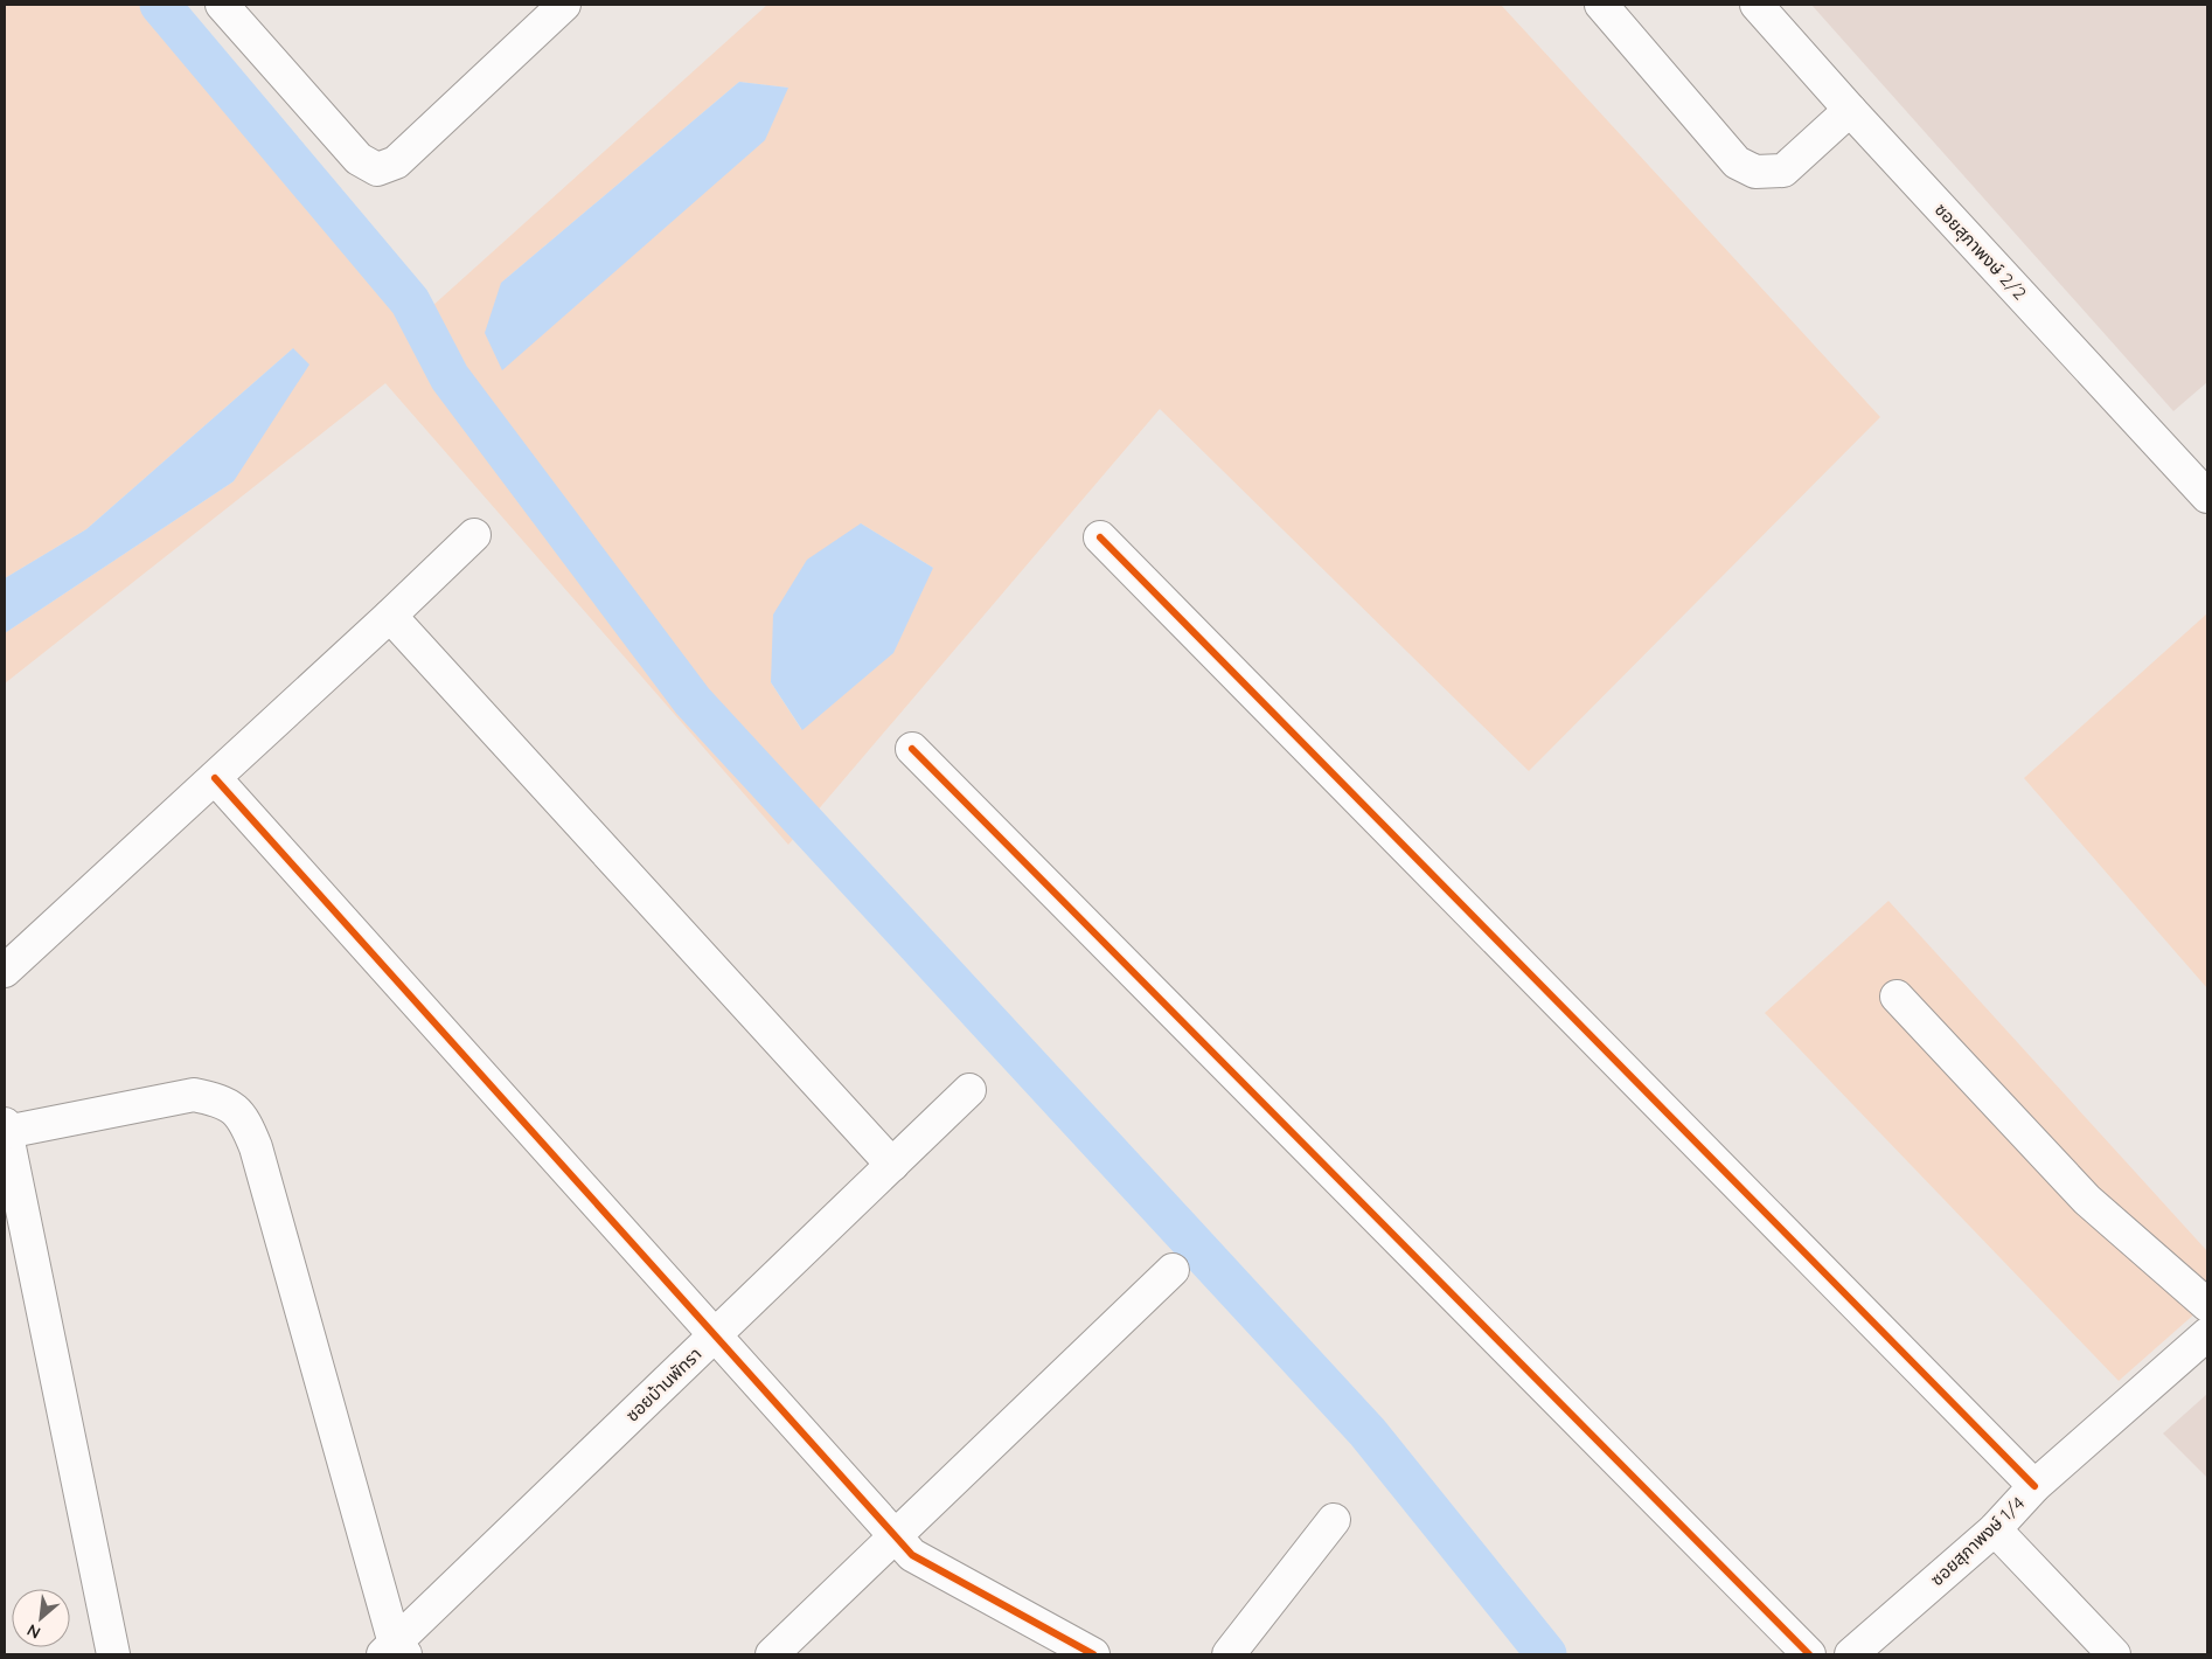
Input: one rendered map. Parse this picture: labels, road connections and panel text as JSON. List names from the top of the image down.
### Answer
{
  "streets": {
    "street": ["ซอยสุภาพงษ์ 2/2", "ซอยบ้านพัทรา", "ซอยสุภาพงษ์ 1/4"]
  },
  "north": "bottom left"
}
